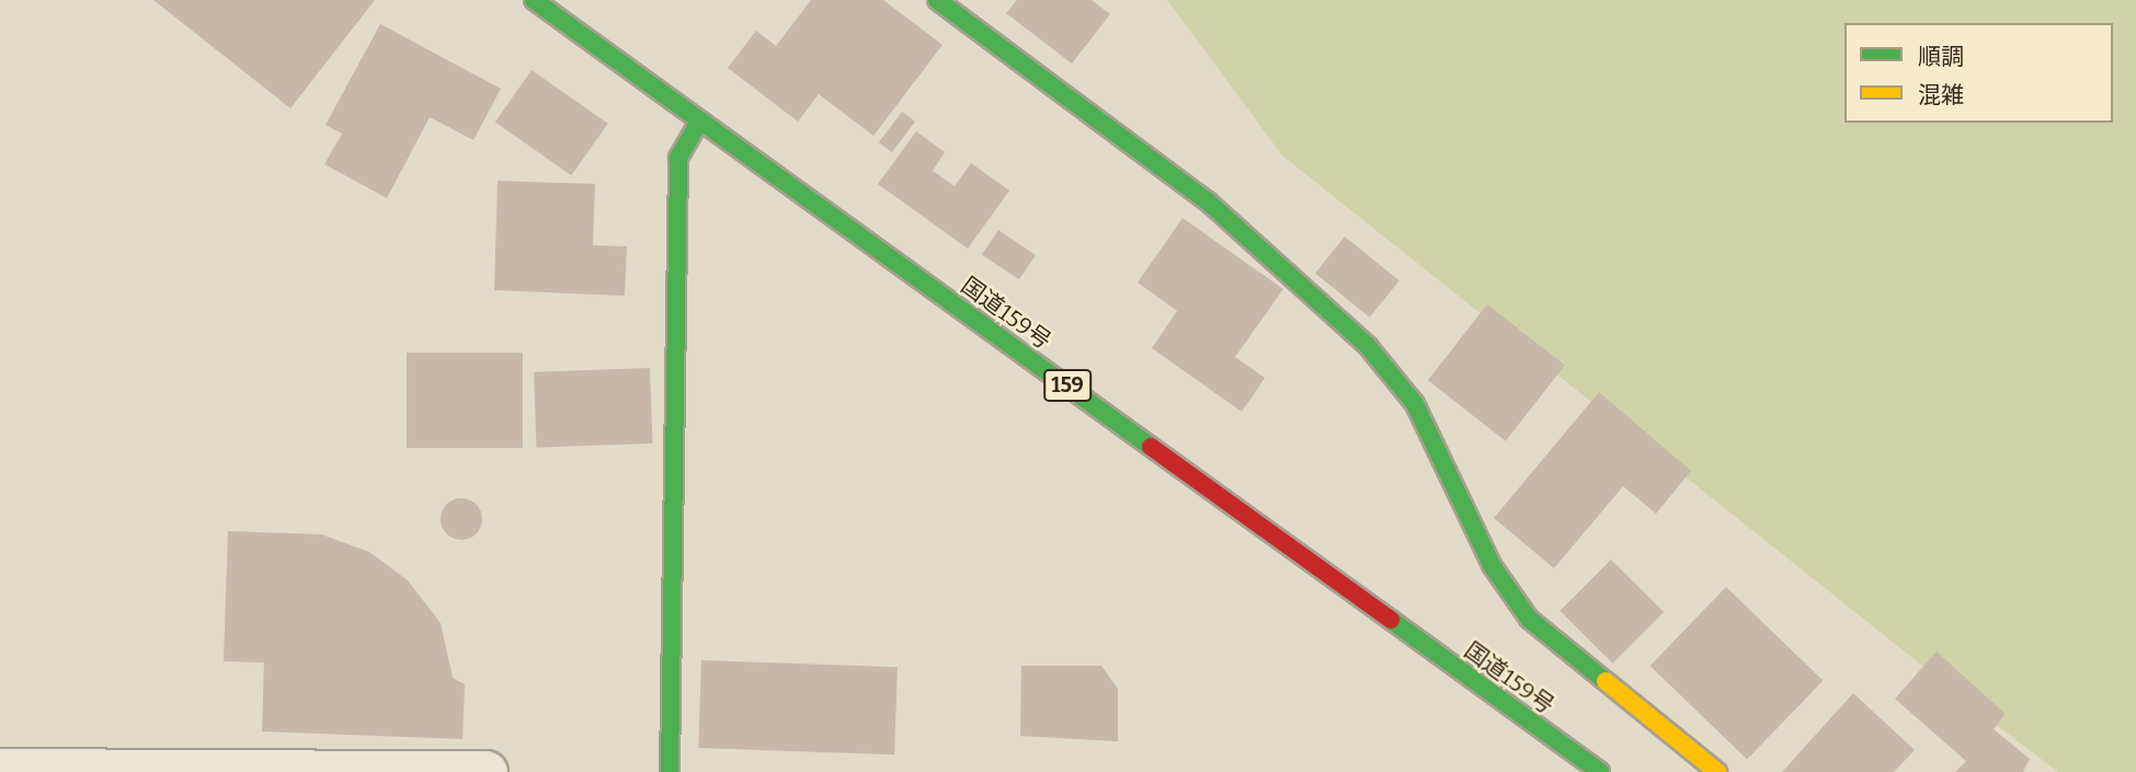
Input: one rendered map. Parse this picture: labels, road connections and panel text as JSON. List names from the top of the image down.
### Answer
{
  "streets": {
    "main road": ["国道159号", "159"]
  },
  "legend": ["順調", "混雑"]
}
